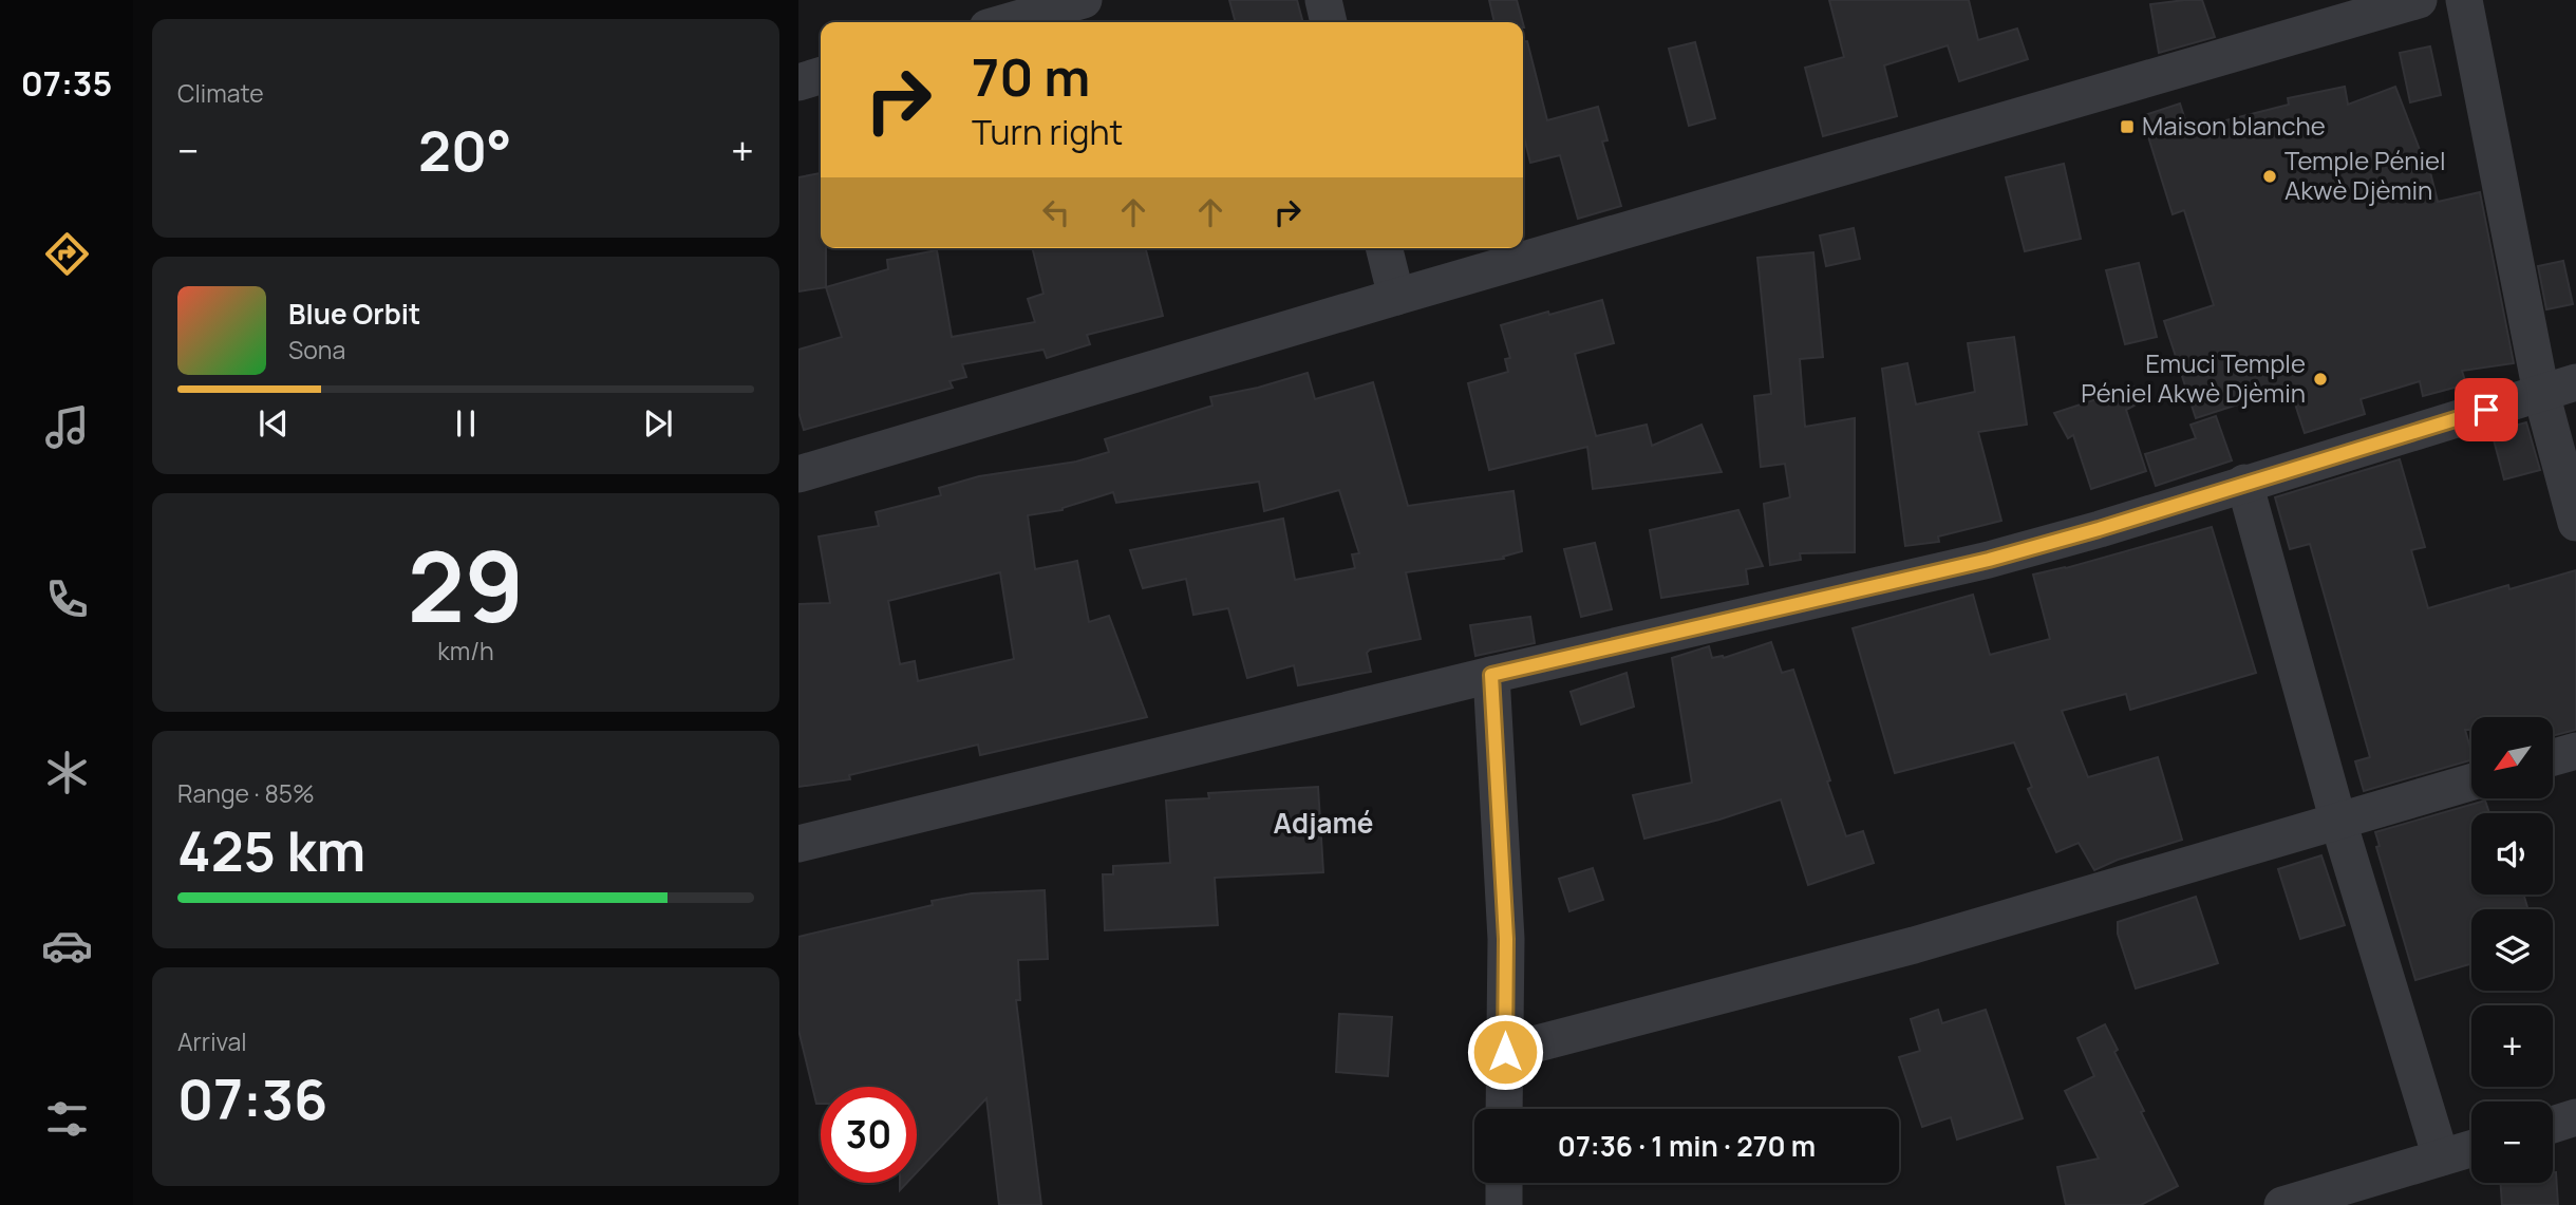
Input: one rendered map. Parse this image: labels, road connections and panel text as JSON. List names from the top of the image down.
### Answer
{
  "districts": ["Adjamé"],
  "places": {
    "transit": ["Maison blanche"],
    "other": ["Temple Péniel Akwè Djèmin", "Emuci Temple Péniel Akwè Djèmin"]
  },
  "north": "bottom left",
  "page": {
    "tabs": "07:35",
    "tile": [
      "Climate",
      ["29", "km/h"],
      ["Range · 85%", "425 km"],
      ["Arrival", "07:36"]
    ],
    "turn": ["70 m", "Turn right"],
    "heat": ["−", "20°", "+"],
    "song": ["Blue Orbit", "Sona"],
    "map_buttons": ["+", "−"],
    "limit": "30",
    "trip": "07:36 · 1 min · 270 m"
  }
}
